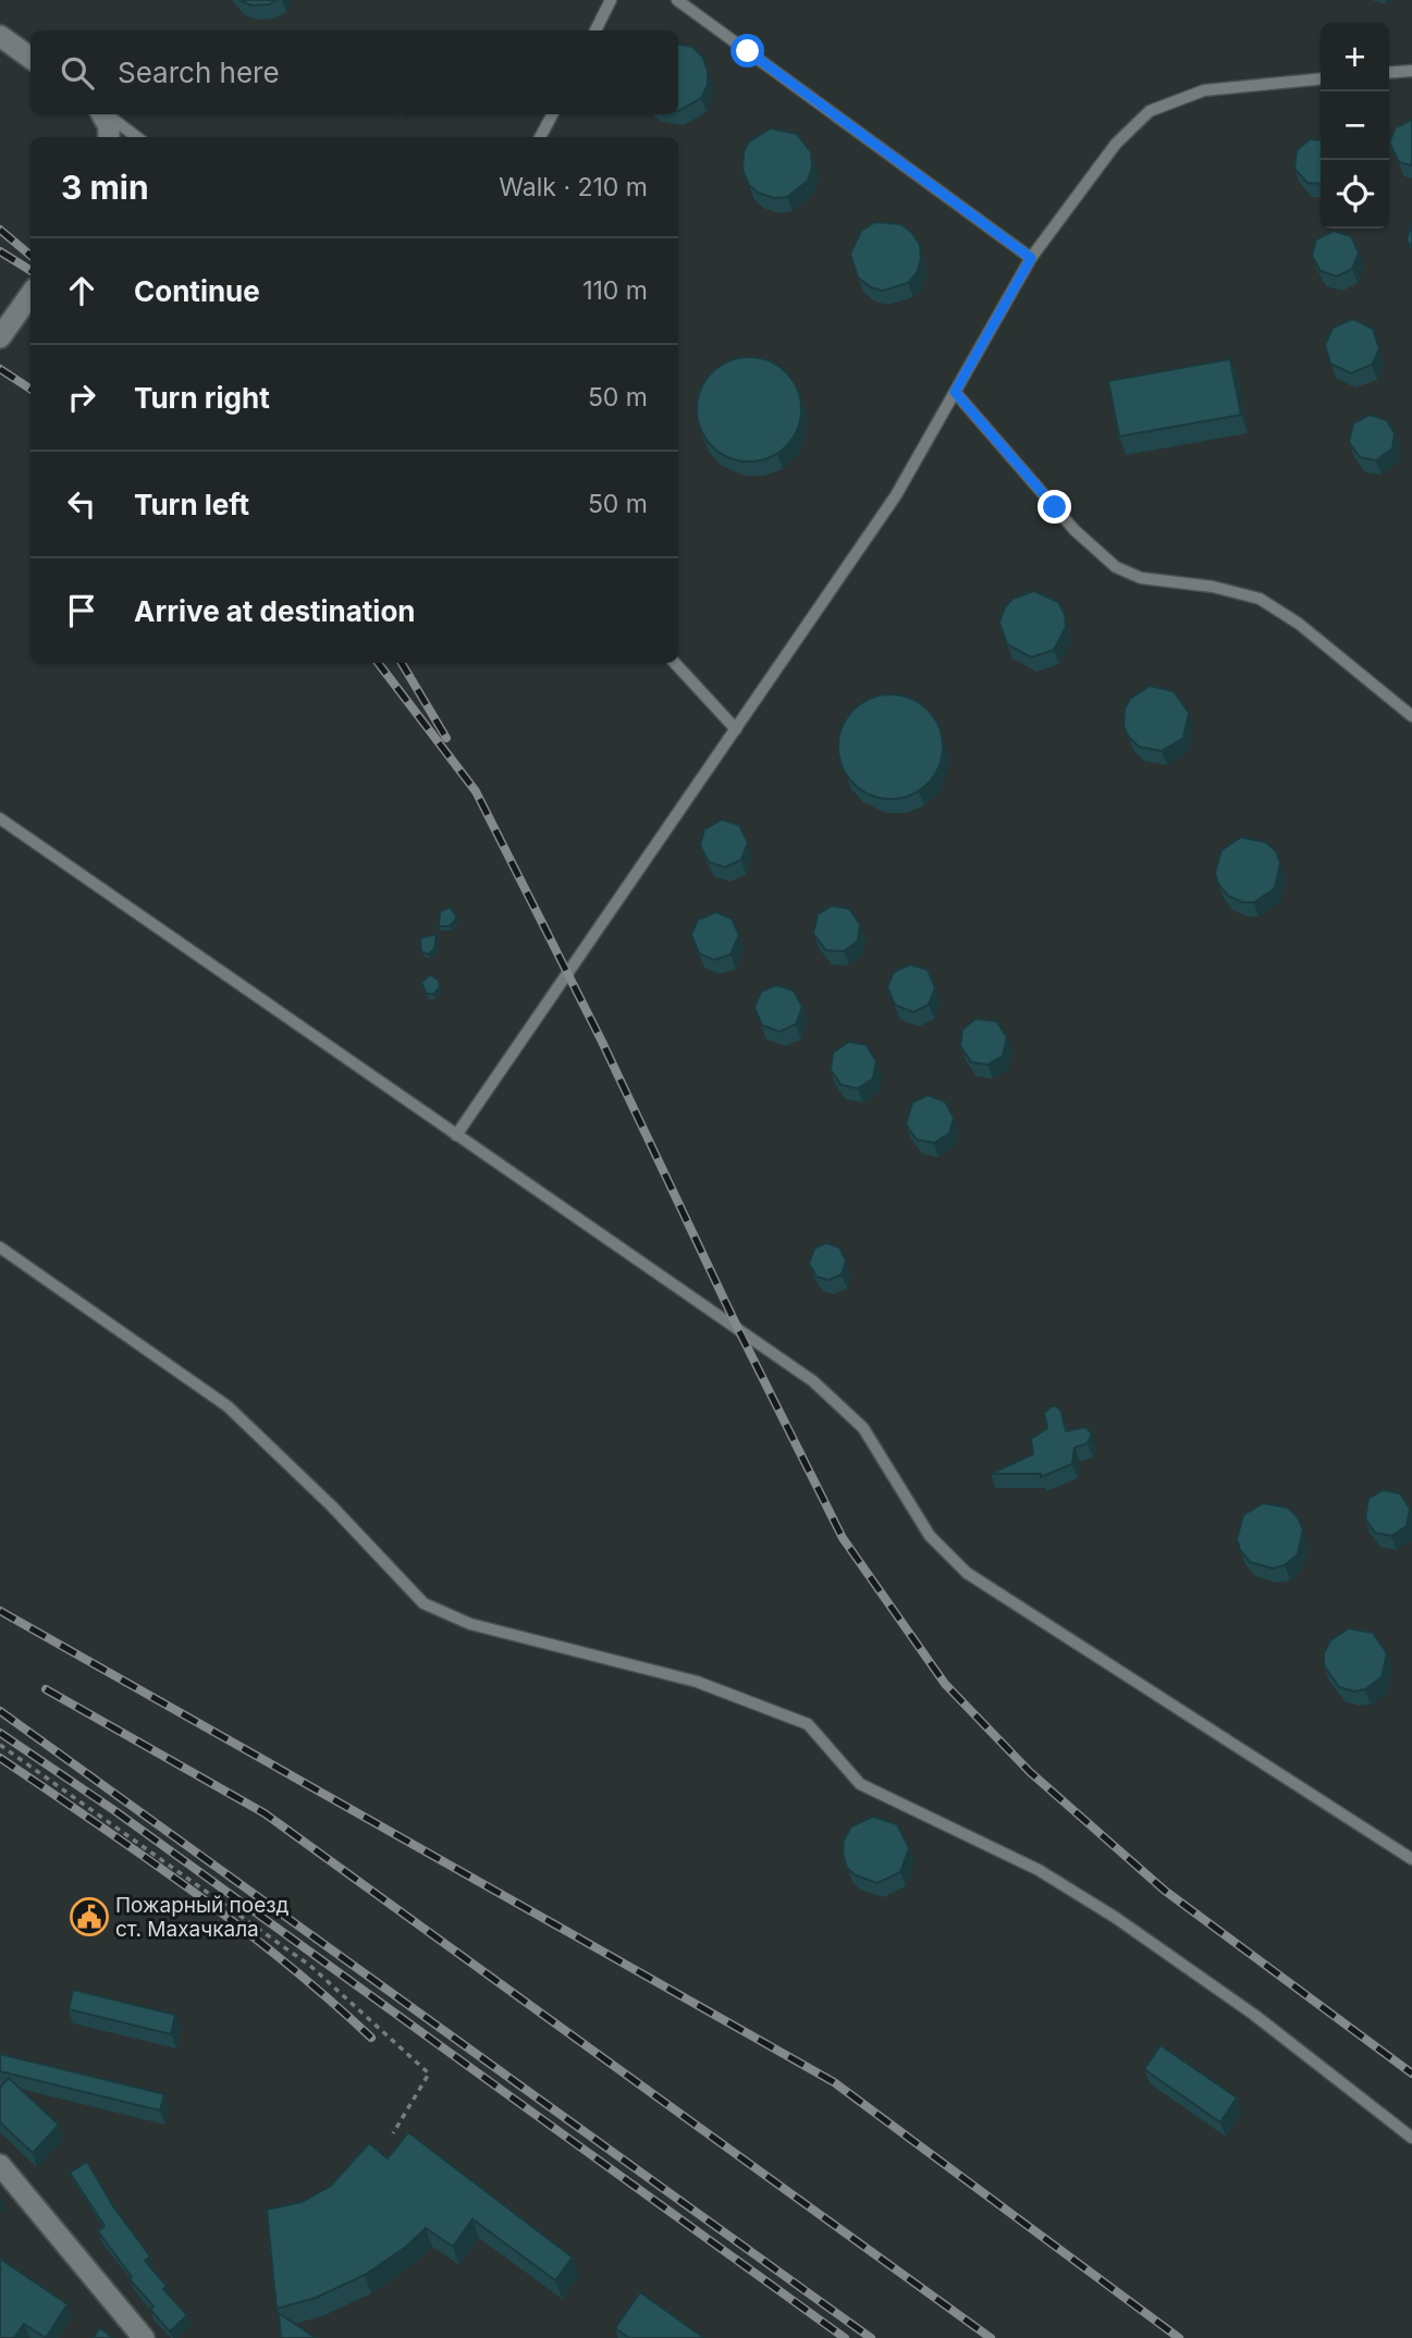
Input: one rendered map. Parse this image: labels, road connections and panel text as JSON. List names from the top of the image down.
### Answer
{
  "places": {
    "public building": ["Пожарный поезд ст. Махачкала"]
  },
  "page": {
    "map_buttons": ["+", "−"],
    "search": "Search here",
    "heading": ["3 min", "Walk · 210 m"],
    "list": [
      ["Continue", "110 m"],
      ["Turn right", "50 m"],
      ["Turn left", "50 m"],
      "Arrive at destination"
    ]
  }
}
